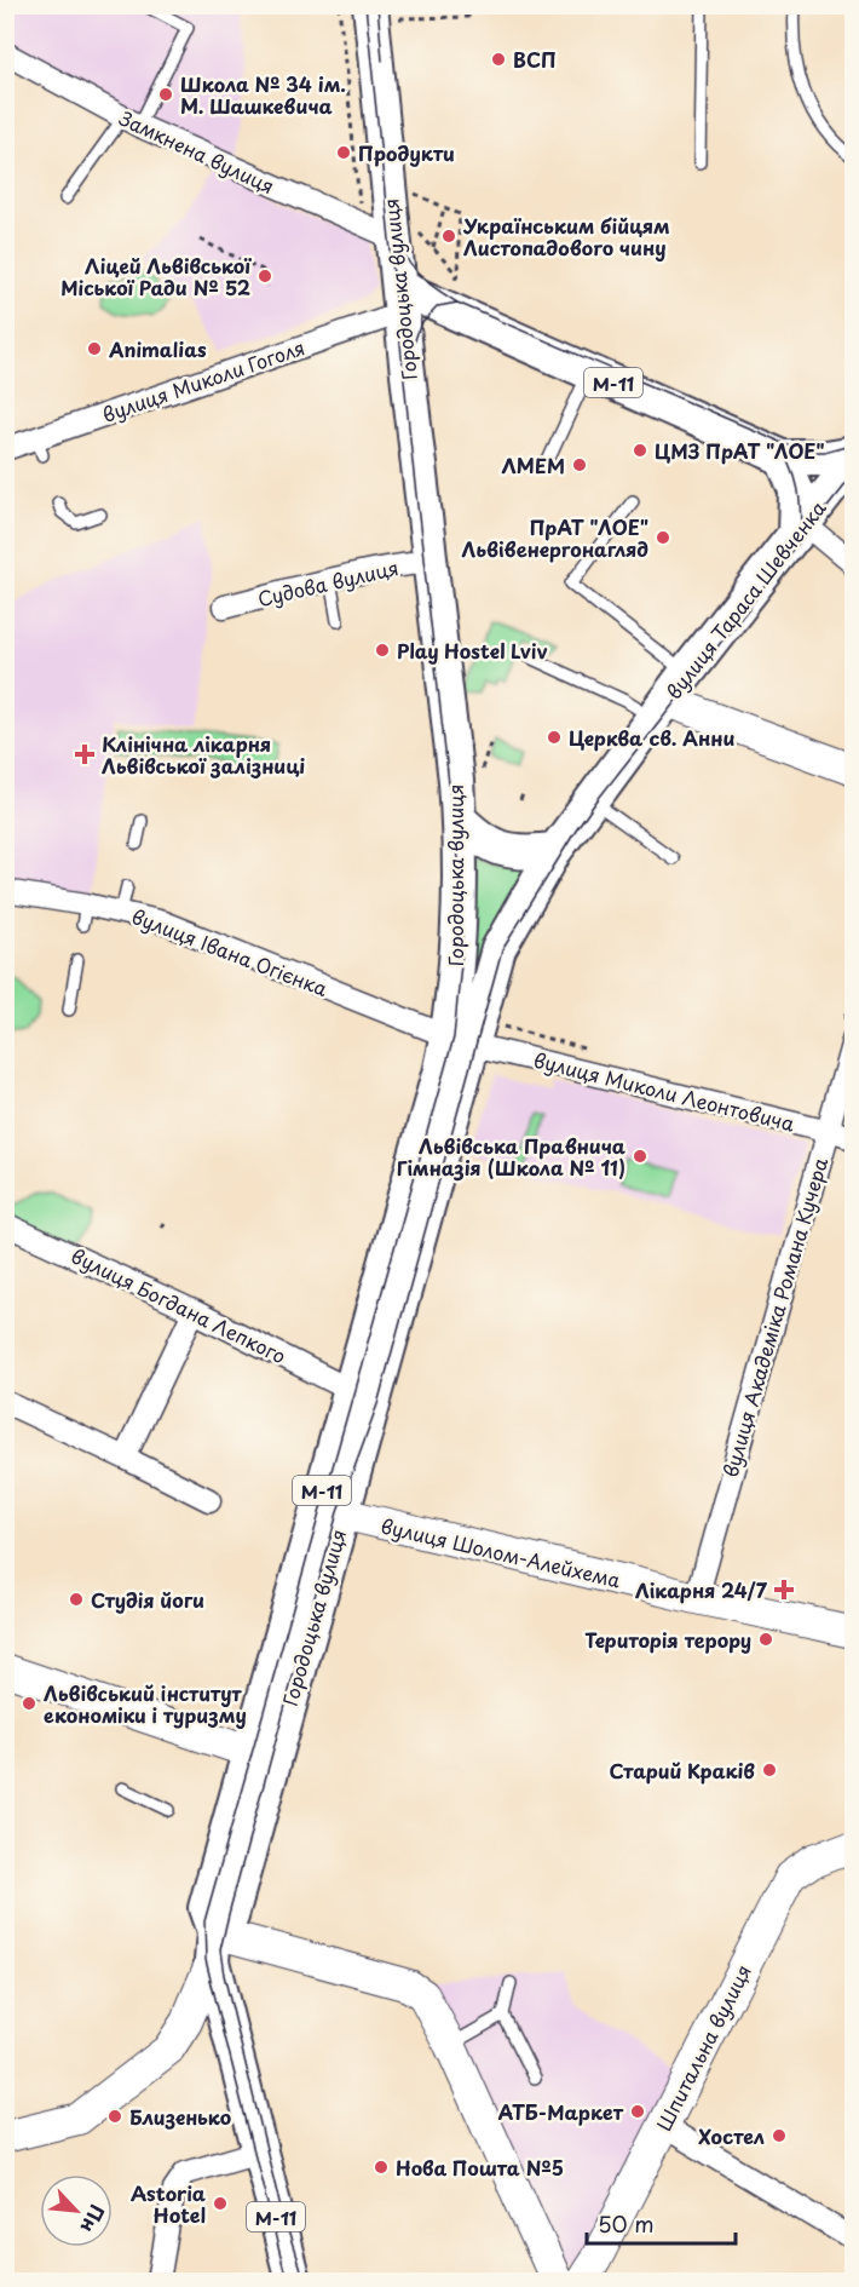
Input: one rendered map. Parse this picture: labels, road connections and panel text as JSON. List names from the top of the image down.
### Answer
{
  "streets": {
    "main road": ["Городоцька вулиця", "М-11", "вулиця Тараса Шевченка"],
    "street": [
      "Замкнена вулиця",
      "вулиця Миколи Гоголя",
      "Судова вулиця",
      "вулиця Івана Огієнка",
      "вулиця Миколи Леонтовича",
      "вулиця Богдана Лепкого",
      "вулиця Академіка Романа Кучера",
      "вулиця Шолом-Алейхема",
      "Шпитальна вулиця"
    ]
  },
  "crossings": [
    ["Замкнена вулиця", "Городоцька вулиця"],
    ["Городоцька вулиця", "вулиця Миколи Гоголя"],
    ["Городоцька вулиця", "М-11"],
    ["Городоцька вулиця", "Судова вулиця"],
    ["Городоцька вулиця", "вулиця Тараса Шевченка"],
    ["Городоцька вулиця", "вулиця Івана Огієнка"],
    ["Городоцька вулиця", "вулиця Миколи Леонтовича"],
    ["Городоцька вулиця", "вулиця Богдана Лепкого"],
    ["Городоцька вулиця", "вулиця Шолом-Алейхема"],
    ["вулиця Миколи Гоголя", "М-11"],
    ["вулиця Тараса Шевченка", "вулиця Івана Огієнка"],
    ["вулиця Тараса Шевченка", "вулиця Миколи Леонтовича"],
    ["вулиця Івана Огієнка", "вулиця Миколи Леонтовича"],
    ["вулиця Миколи Леонтовича", "вулиця Академіка Романа Кучера"],
    ["вулиця Академіка Романа Кучера", "вулиця Шолом-Алейхема"]
  ],
  "places": {
    "other": [
      "ВСП",
      "Школа № 34 ім. М. Шашкевича",
      "Продукти",
      "Українським бійцям Листопадового чину",
      "Ліцей Львівської Міської Ради № 52",
      "Animalias",
      "ЦМЗ ПрАТ \"ЛОЕ\"",
      "ЛМЕМ",
      "ПрАТ \"ЛОЕ\" Львівенергонагляд",
      "Play Hostel Lviv",
      "Церква св. Анни",
      "Львівська Правнича Гімназія (Школа № 11)",
      "Студія йоги",
      "Територія терору",
      "Львівський інститут економіки і туризму",
      "Старий Краків",
      "АТБ-Маркет",
      "Близенько",
      "Хостел",
      "Нова Пошта №5",
      "Astoria Hotel"
    ],
    "health": ["Клінічна лікарня Львівської залізниці", "Лікарня 24/7"]
  },
  "scale_bar": "50 m",
  "north": "bottom right"
}
